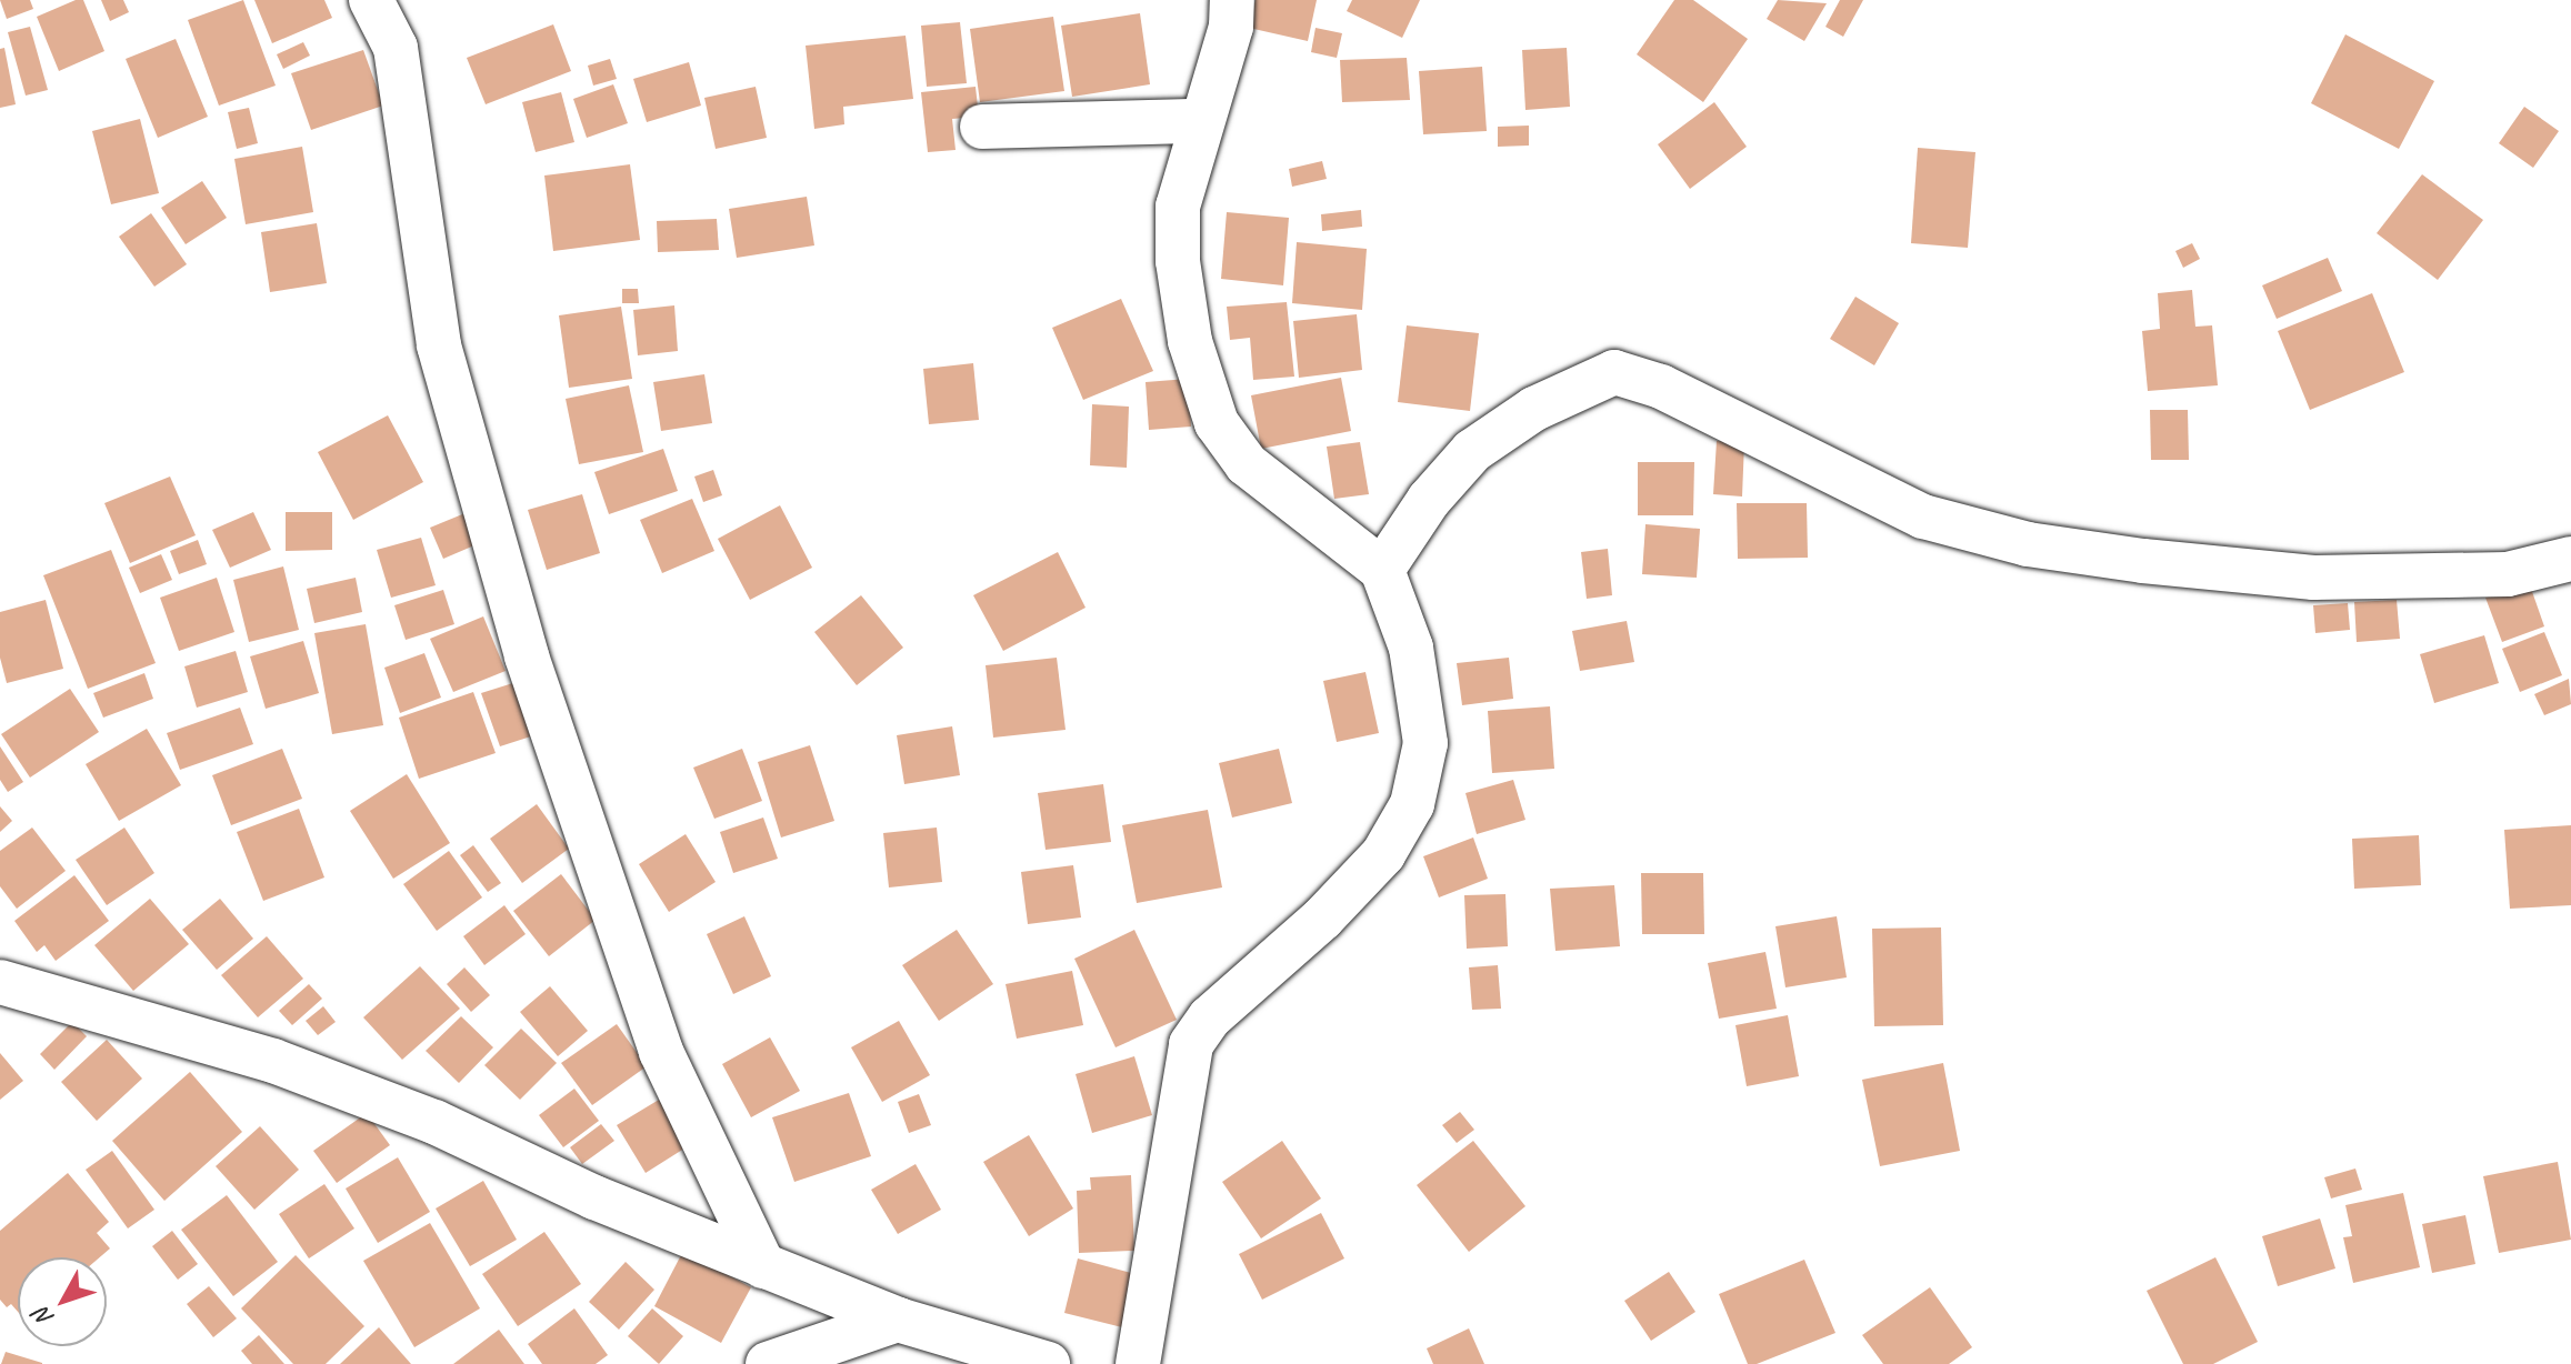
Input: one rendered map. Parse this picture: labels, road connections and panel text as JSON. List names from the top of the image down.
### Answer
{
  "north": "bottom left"
}
